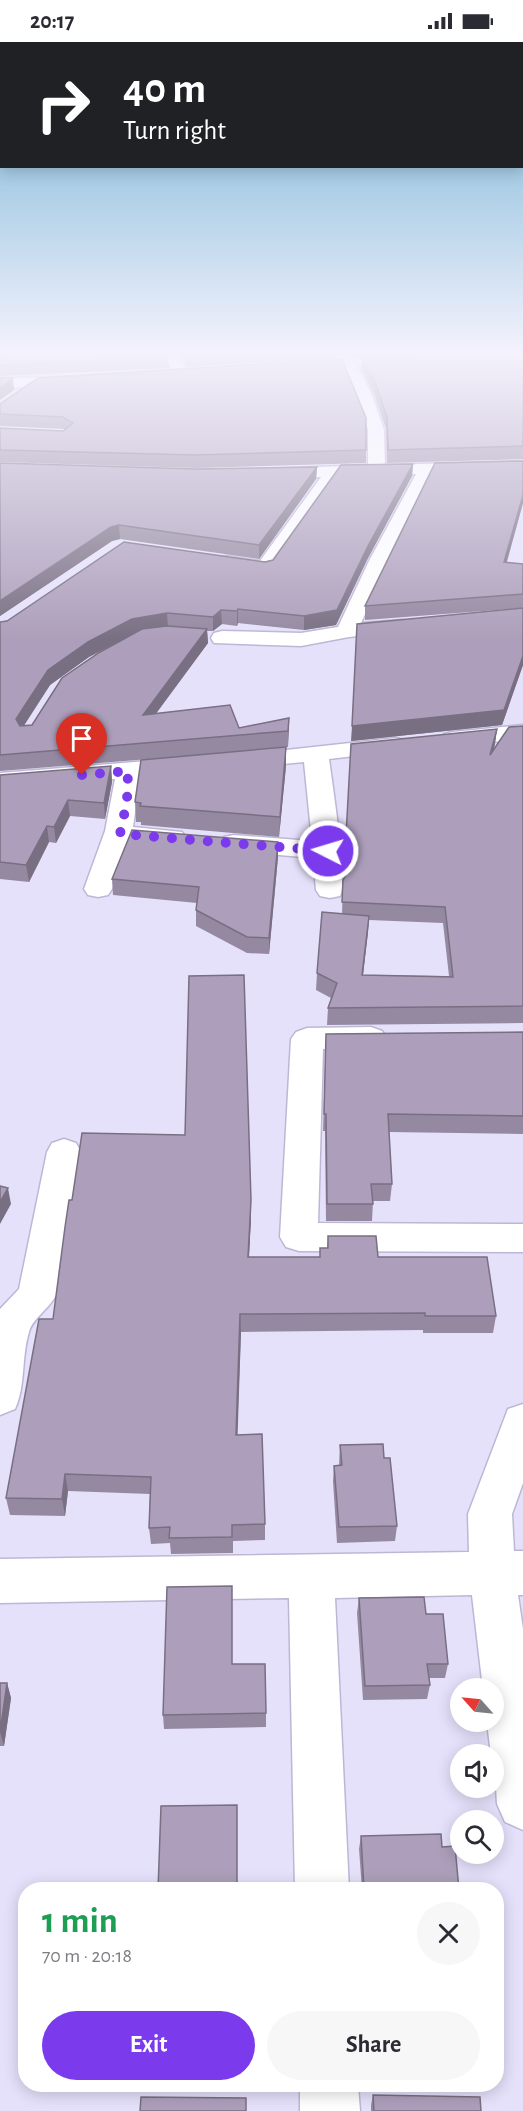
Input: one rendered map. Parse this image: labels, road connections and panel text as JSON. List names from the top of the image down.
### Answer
{
  "north": "top left",
  "page": {
    "status": "20:17",
    "turn": ["40 m", "Turn right"],
    "heading": ["1 min", "70 m · 20:18"],
    "buttons": ["Exit", "Share"]
  }
}
